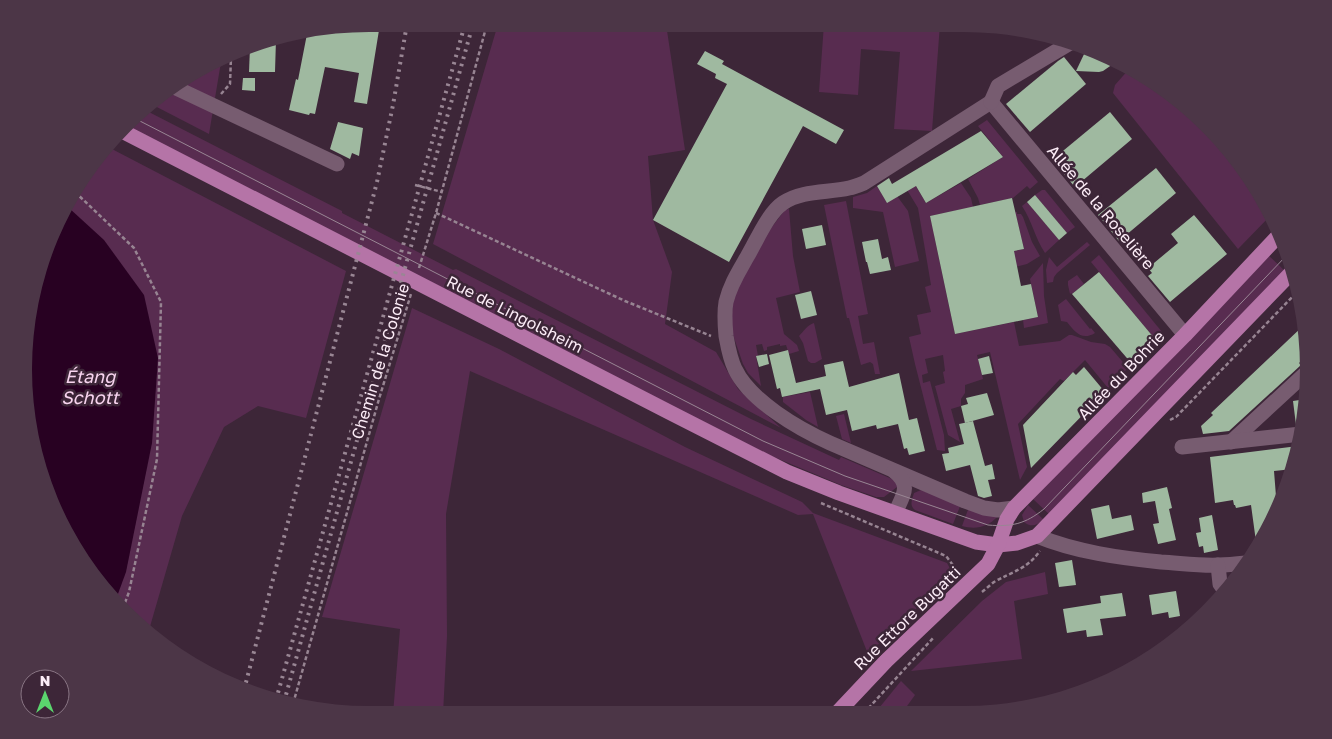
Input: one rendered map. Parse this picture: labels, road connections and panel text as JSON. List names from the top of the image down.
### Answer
{
  "streets": {
    "main road": ["Rue de Lingolsheim", "Allée du Bohrie", "Rue Ettore Bugatti"],
    "street": ["Allée de la Roselière"],
    "path": ["Chemin de la Colonie"]
  },
  "crossings": [
    ["Allée de la Roselière", "Allée du Bohrie"],
    ["Rue de Lingolsheim", "Allée du Bohrie"],
    ["Rue de Lingolsheim", "Rue Ettore Bugatti"],
    ["Allée du Bohrie", "Rue Ettore Bugatti"]
  ],
  "water": ["Étang Schott"],
  "north": "top"
}
